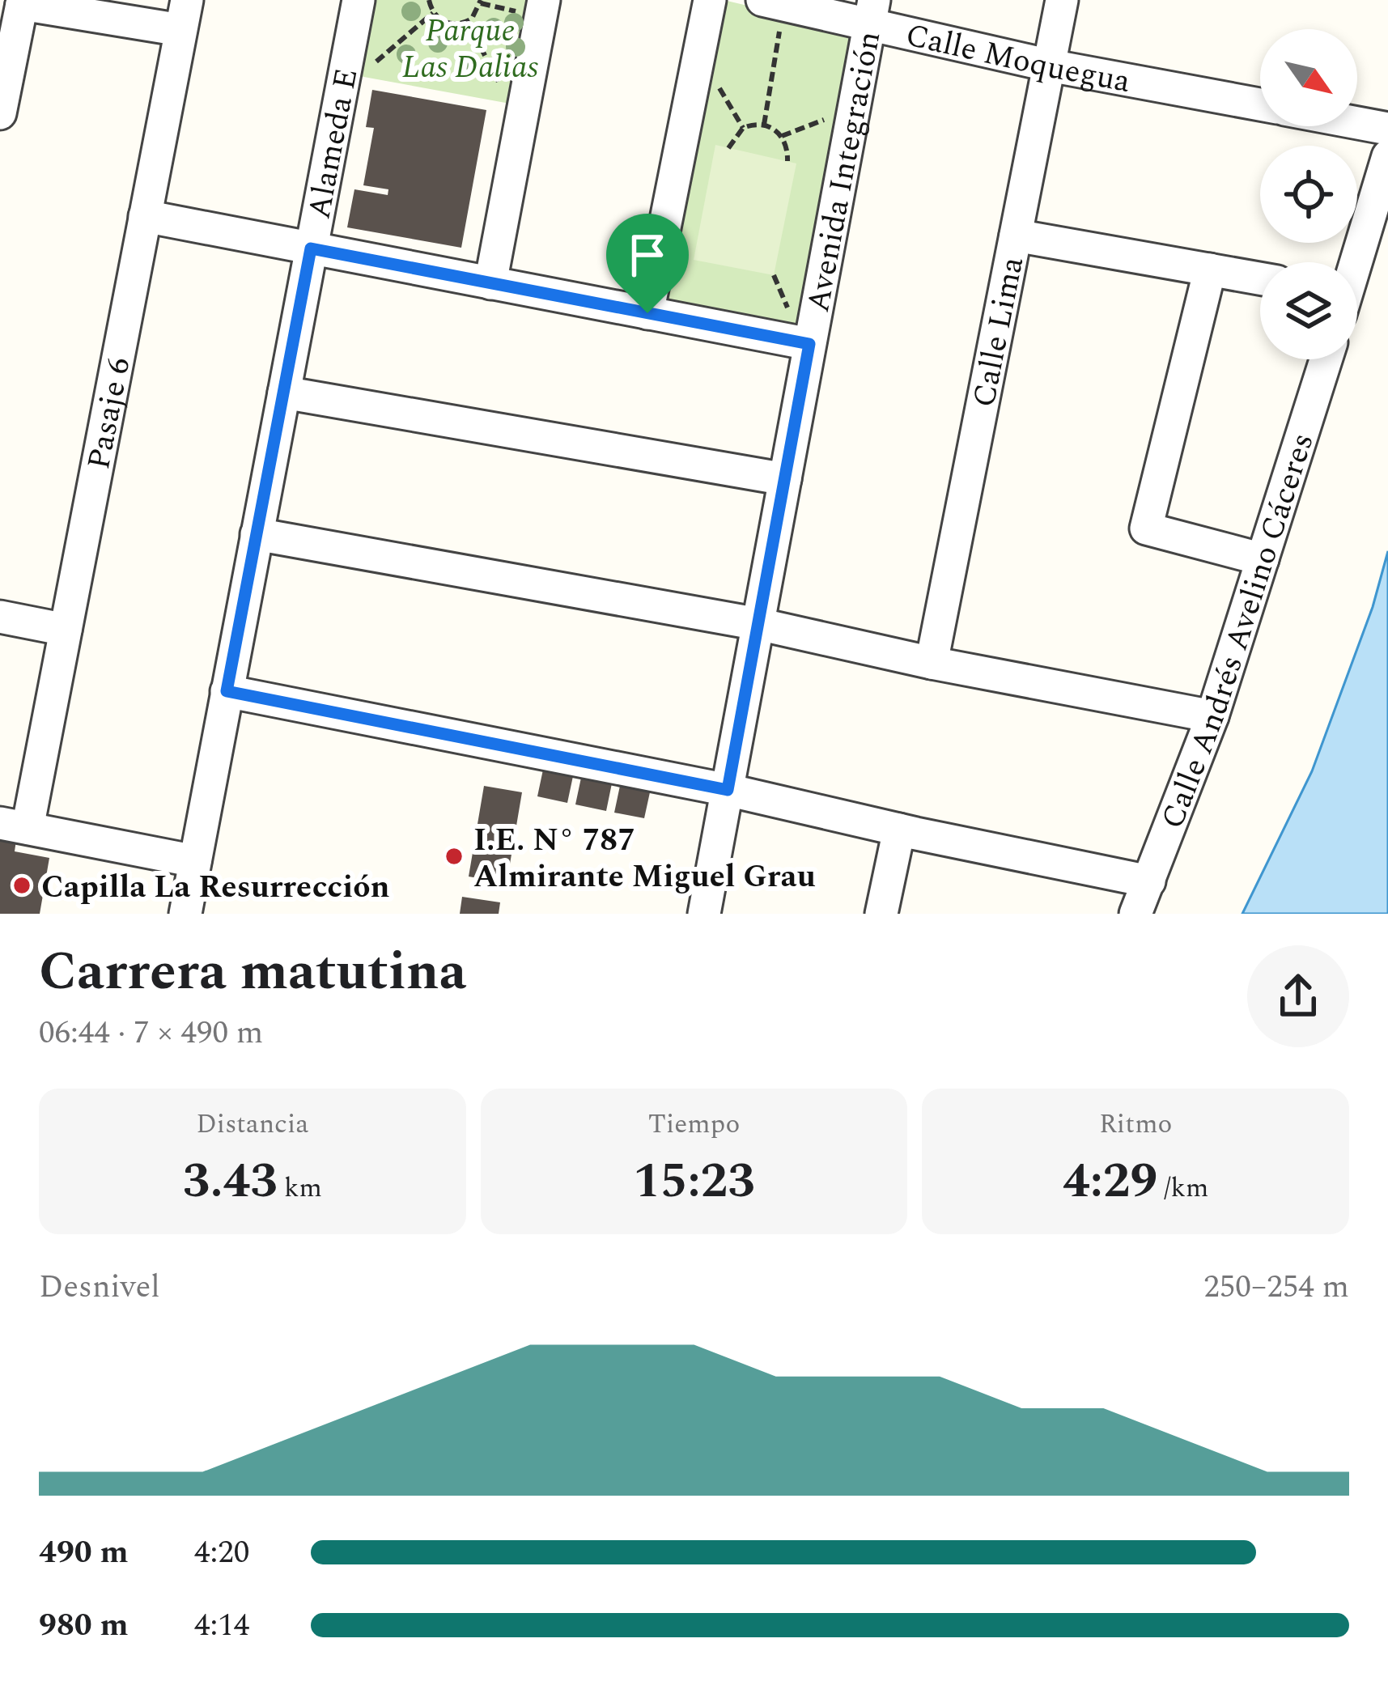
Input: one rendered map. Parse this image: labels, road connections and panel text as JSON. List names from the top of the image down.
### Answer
{
  "streets": {
    "street": [
      "Calle Moquegua",
      "Alameda E",
      "Avenida Integración",
      "Calle Lima",
      "Pasaje 6",
      "Calle Andrés Avelino Cáceres"
    ]
  },
  "crossings": [
    ["Calle Moquegua", "Avenida Integración"],
    ["Calle Moquegua", "Calle Lima"]
  ],
  "parks": ["Parque Las Dalias"],
  "places": ["I.E. N° 787 Almirante Miguel Grau", "Capilla La Resurrección"],
  "north": "bottom right",
  "page": {
    "heading": ["Carrera matutina", "06:44 · 7 × 490 m"],
    "stats": [
      ["Distancia", "3.43 km"],
      ["Tiempo", "15:23"],
      ["Ritmo", "4:29 /km"]
    ],
    "chart": ["Desnivel", "250–254 m"],
    "list": [
      {
        "name": "490 m",
        "note": "4:20"
      },
      {
        "name": "980 m",
        "note": "4:14"
      }
    ]
  }
}
